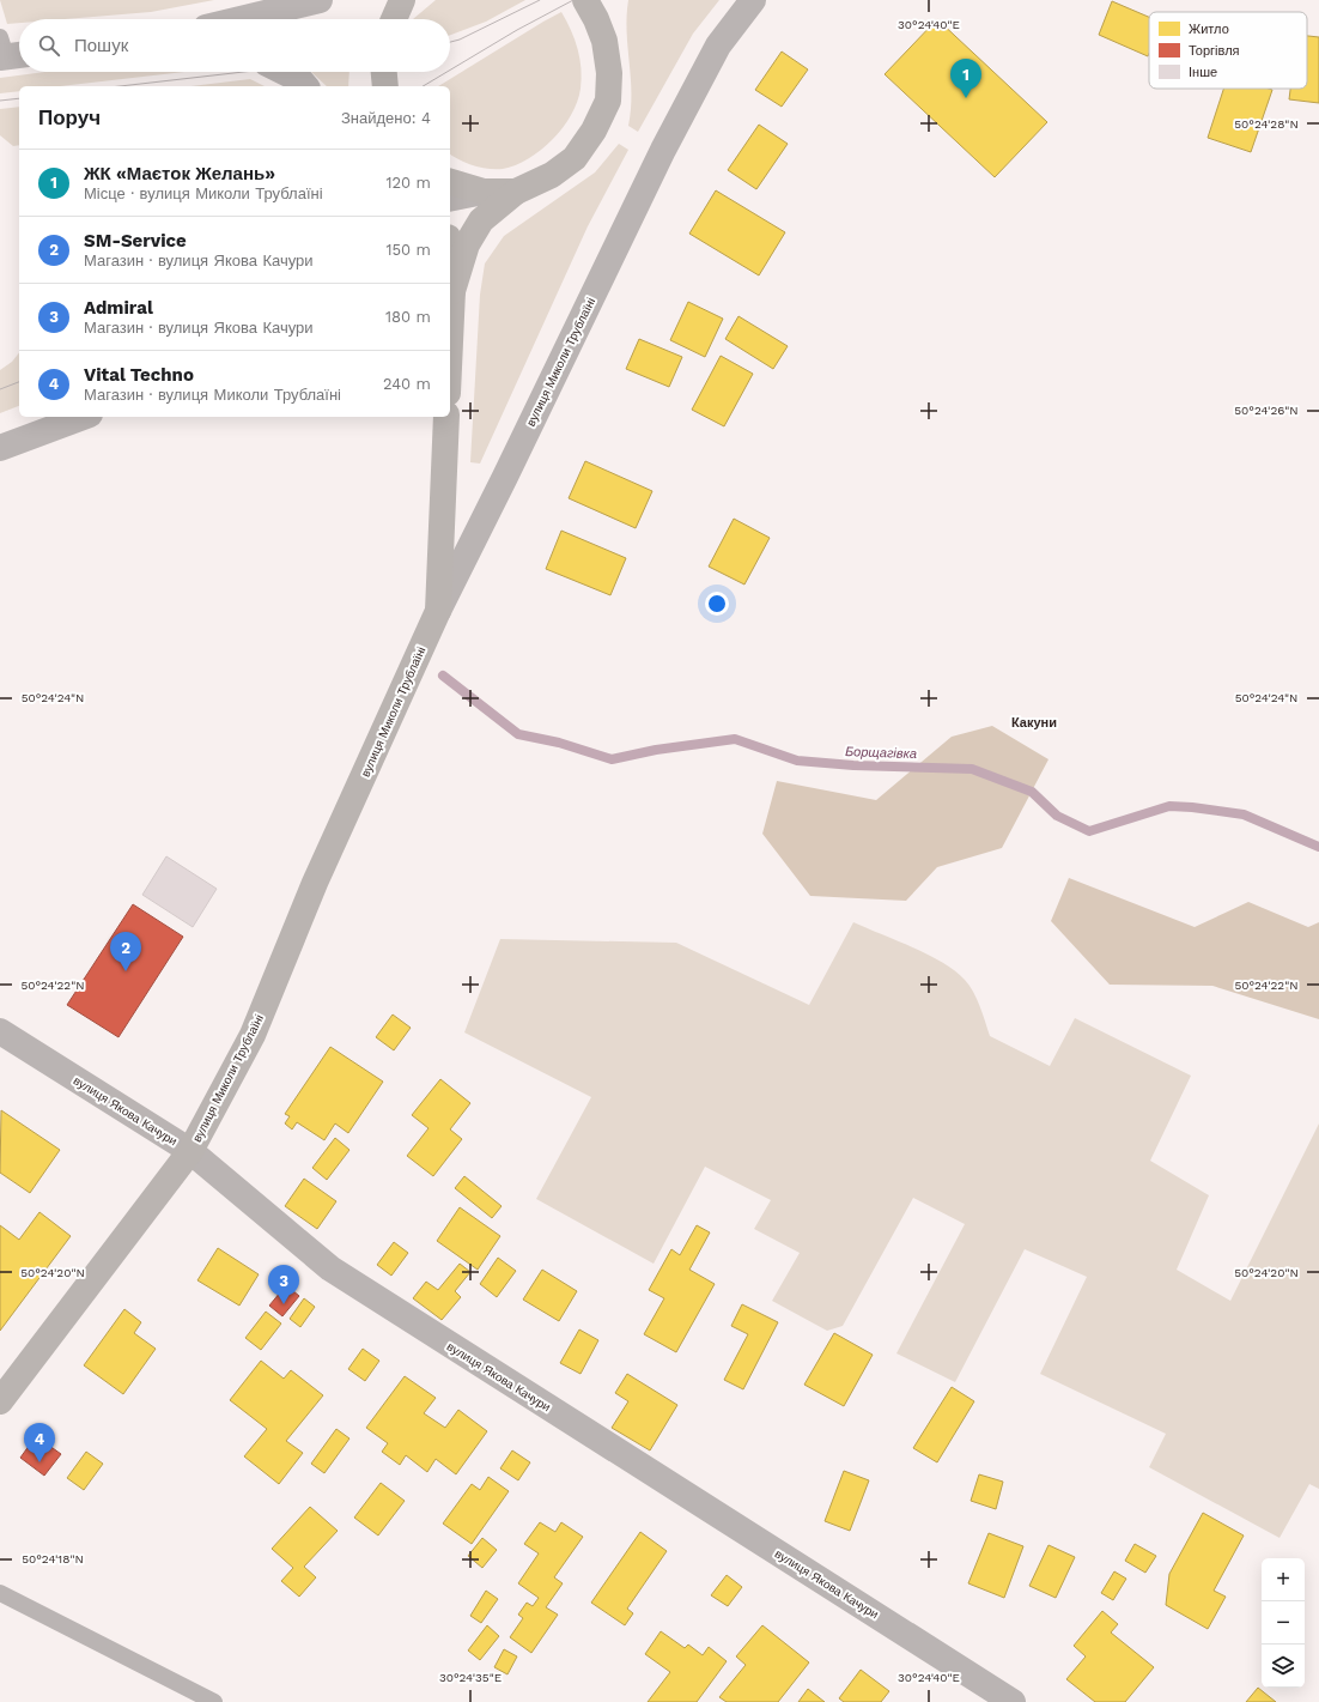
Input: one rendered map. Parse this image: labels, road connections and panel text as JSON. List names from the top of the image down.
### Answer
{
  "streets": {
    "main road": ["вулиця Миколи Трублаїні"],
    "street": ["вулиця Якова Качури"]
  },
  "crossings": [
    ["вулиця Миколи Трублаїні", "вулиця Якова Качури"]
  ],
  "districts": ["Какуни"],
  "water": ["Борщагівка"],
  "legend": ["Житло", "Торгівля", "Інше"],
  "page": {
    "search": "Пошук",
    "pins": [
      "1",
      "2",
      "3",
      "4"
    ],
    "heading": ["Поруч", "Знайдено: 4"],
    "list": [
      {
        "mark": "1",
        "name": "ЖК «Маєток Желань»",
        "note": "Місце · вулиця Миколи Трублаїні",
        "value": "120 m"
      },
      {
        "mark": "2",
        "name": "SM-Service",
        "note": "Магазин · вулиця Якова Качури",
        "value": "150 m"
      },
      {
        "mark": "3",
        "name": "Admiral",
        "note": "Магазин · вулиця Якова Качури",
        "value": "180 m"
      },
      {
        "mark": "4",
        "name": "Vital Techno",
        "note": "Магазин · вулиця Миколи Трублаїні",
        "value": "240 m"
      }
    ],
    "map_buttons": ["+", "−"]
  },
  "coordinates": [
    "30°24'40\"E",
    "50°24'28\"N",
    "50°24'26\"N",
    "50°24'24\"N",
    "50°24'22\"N",
    "50°24'20\"N",
    "50°24'18\"N",
    "30°24'35\"E"
  ]
}
